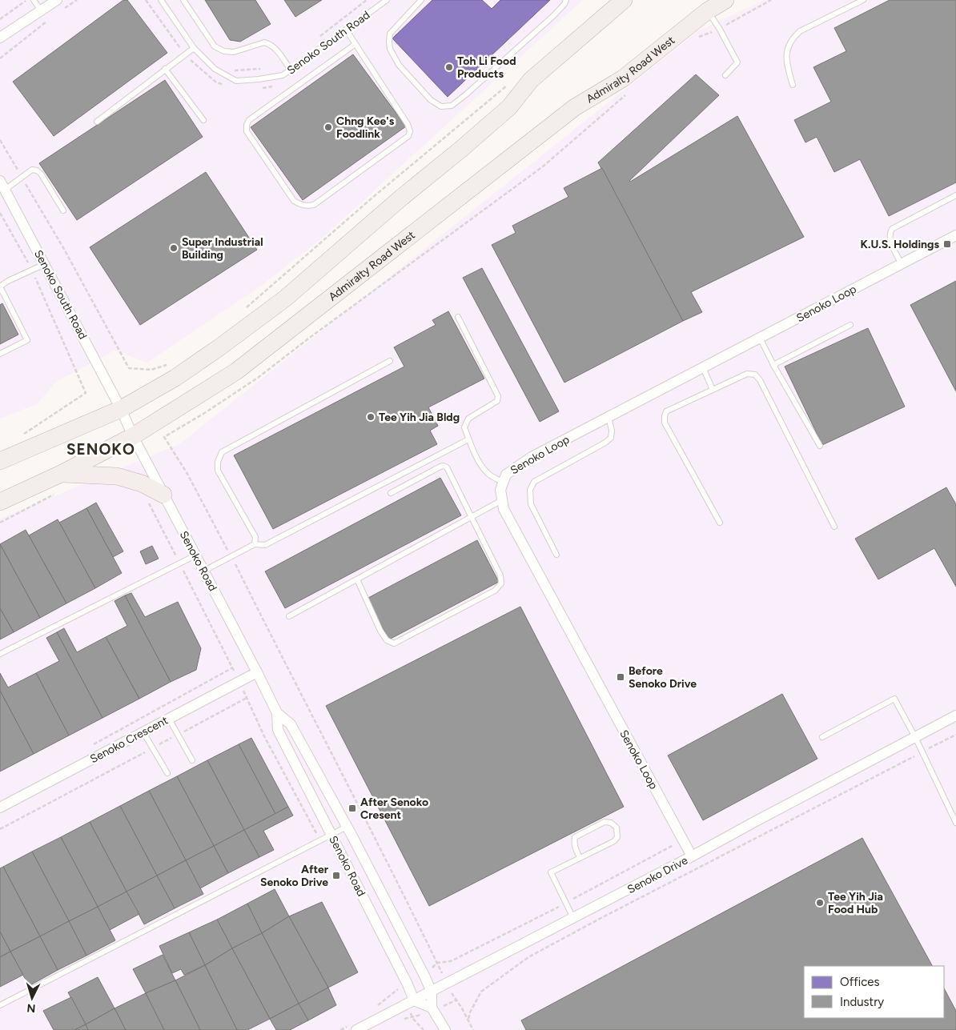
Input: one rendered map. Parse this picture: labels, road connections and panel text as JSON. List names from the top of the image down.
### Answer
{
  "streets": {
    "main road": ["Admiralty Road West"],
    "street": [
      "Senoko South Road",
      "Senoko Loop",
      "Senoko Road",
      "Senoko Crescent",
      "Senoko Drive"
    ]
  },
  "crossings": [
    ["Senoko South Road", "Senoko Road"],
    ["Admiralty Road West", "Senoko Road"],
    ["Senoko Loop", "Senoko Drive"],
    ["Senoko Road", "Senoko Crescent"],
    ["Senoko Road", "Senoko Drive"]
  ],
  "districts": ["SENOKO"],
  "places": {
    "other": [
      "Toh Li Food Products",
      "Chng Kee's Foodlink",
      "Super Industrial Building",
      "Tee Yih Jia Bldg",
      "Tee Yih Jia Food Hub"
    ],
    "transit": [
      "K.U.S. Holdings",
      "Before Senoko Drive",
      "After Senoko Cresent",
      "After Senoko Drive"
    ]
  },
  "legend": ["Offices", "Industry"],
  "north": "bottom"
}
